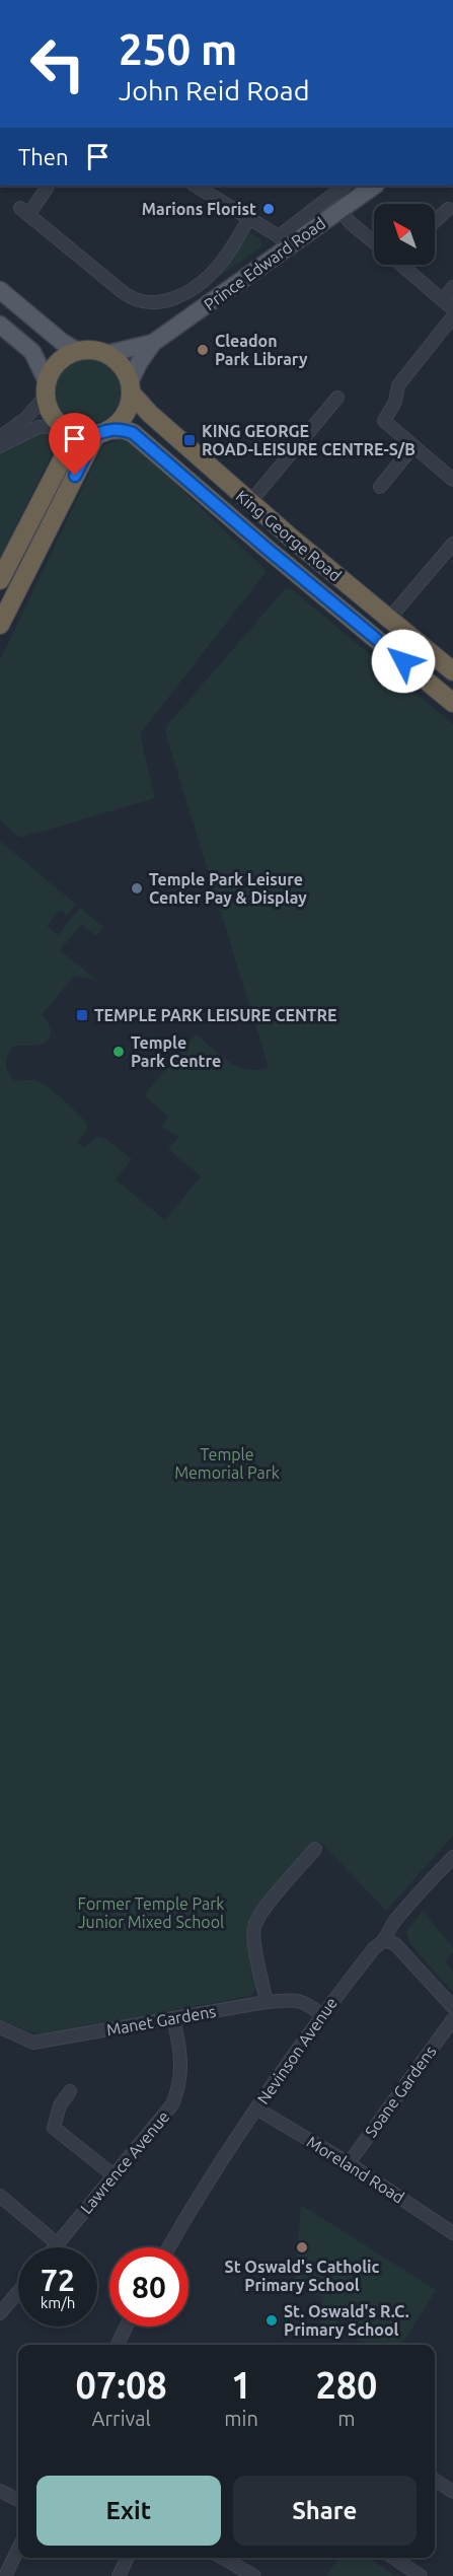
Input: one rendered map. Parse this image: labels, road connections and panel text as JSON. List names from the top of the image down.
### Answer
{
  "streets": {
    "highway": ["King George Road"],
    "main road": ["Prince Edward Road"],
    "street": [
      "Manet Gardens",
      "Nevinson Avenue",
      "Soane Gardens",
      "Lawrence Avenue",
      "Moreland Road"
    ]
  },
  "crossings": [
    ["Prince Edward Road", "King George Road"],
    ["Manet Gardens", "Nevinson Avenue"],
    ["Manet Gardens", "Lawrence Avenue"],
    ["Nevinson Avenue", "Moreland Road"],
    ["Soane Gardens", "Moreland Road"]
  ],
  "parks": ["Temple Memorial Park", "Former Temple Park Junior Mixed School"],
  "places": {
    "other": [
      "Marions Florist",
      "Cleadon Park Library",
      "Temple Park Leisure Center Pay & Display",
      "Temple Park Centre",
      "St Oswald's Catholic Primary School",
      "St. Oswald's R.C. Primary School"
    ],
    "transit": ["KING GEORGE ROAD-LEISURE CENTRE-S/B", "TEMPLE PARK LEISURE CENTRE"]
  },
  "north": "top left",
  "page": {
    "turn": ["250 m", "John Reid Road"],
    "then": "Then",
    "speed": "72 km/h",
    "limit": "80",
    "eta": [
      "07:08",
      "Arrival",
      "1",
      "min",
      "280",
      "m"
    ],
    "buttons": ["Exit", "Share"]
  }
}
